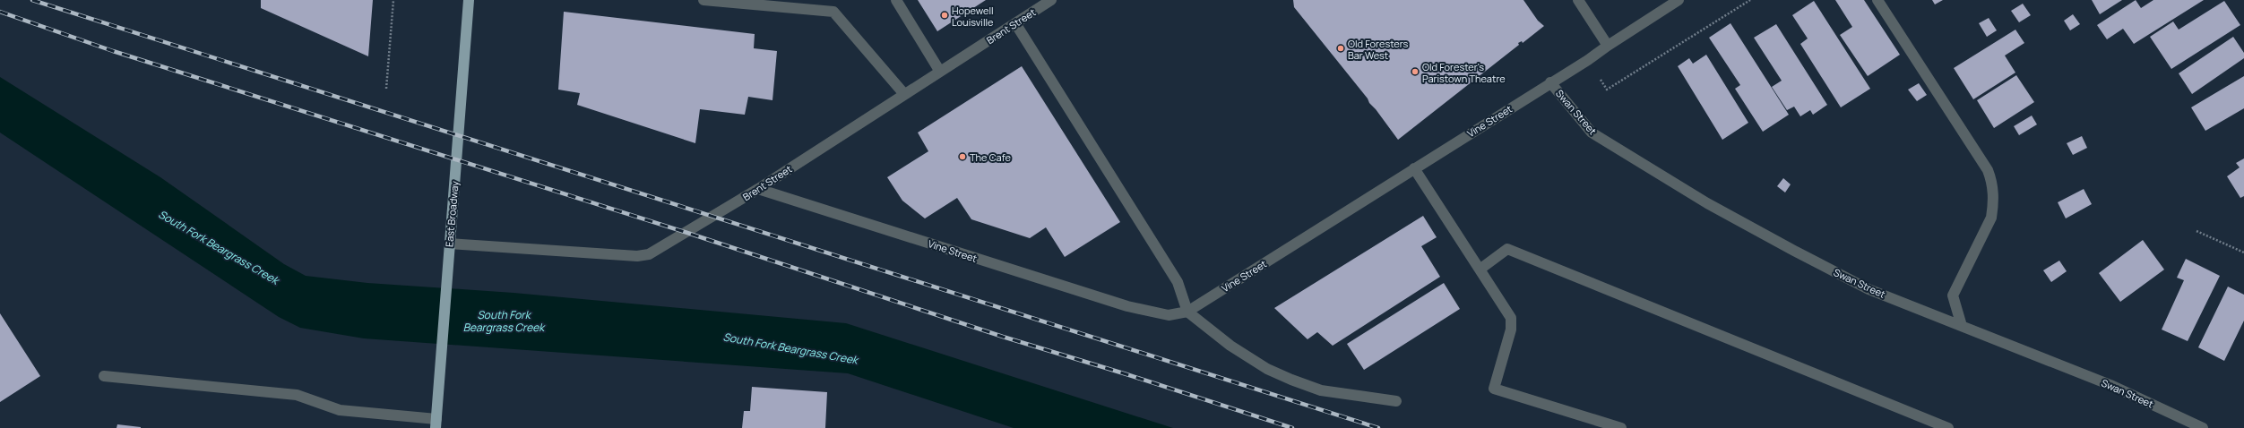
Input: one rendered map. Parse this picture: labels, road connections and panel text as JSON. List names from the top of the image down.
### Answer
{
  "streets": {
    "main road": ["East Broadway"],
    "street": ["Brent Street", "Swan Street", "Vine Street"]
  },
  "crossings": [
    ["Brent Street", "Vine Street"],
    ["Brent Street", "East Broadway"],
    ["Swan Street", "Vine Street"]
  ],
  "water": ["South Fork Beargrass Creek"],
  "places": [
    "Hopewell Louisville",
    "Old Foresters Bar West",
    "Old Forester's Paristown Theatre",
    "The Cafe"
  ]
}
